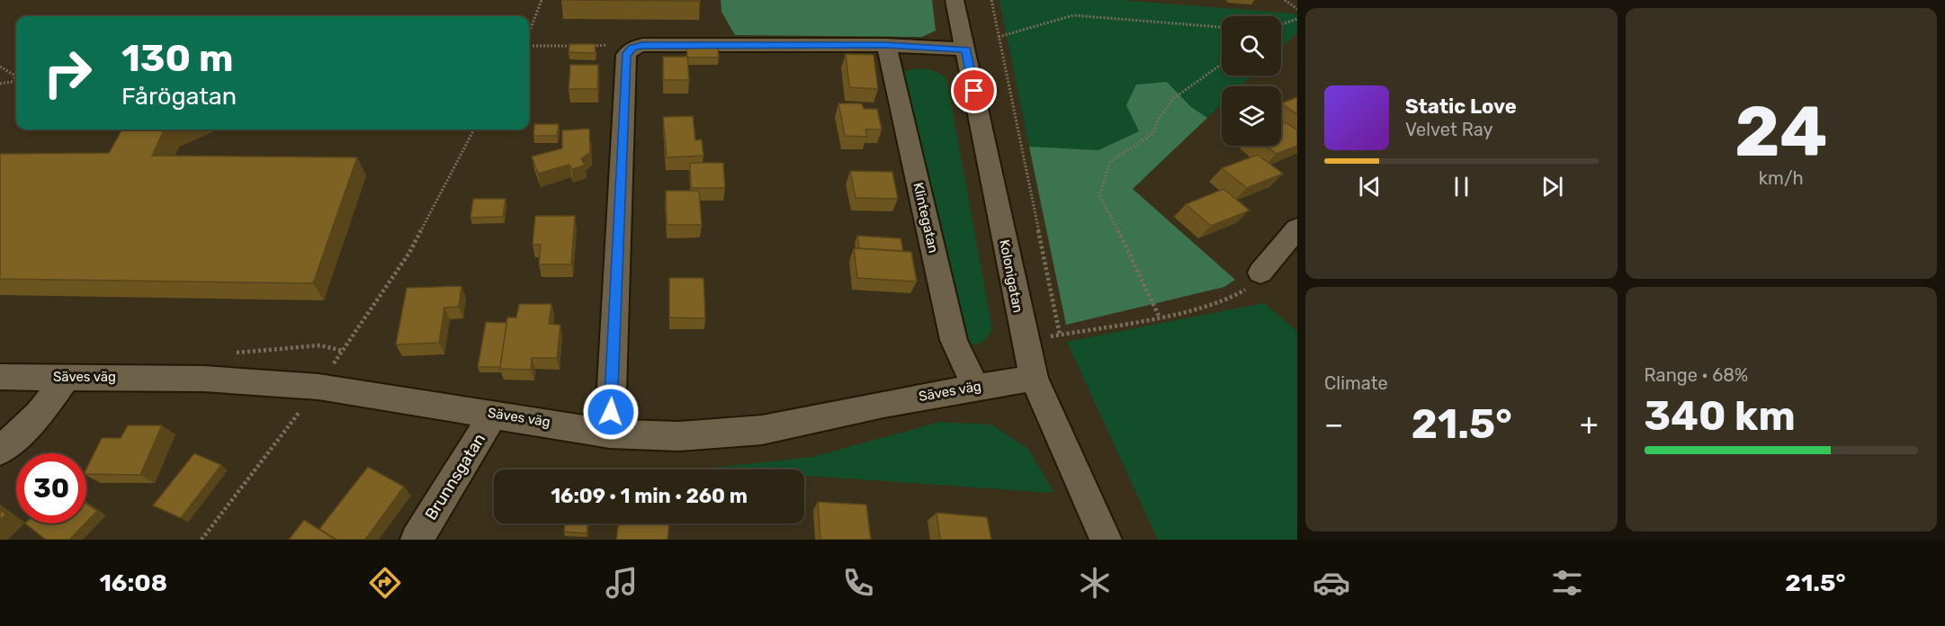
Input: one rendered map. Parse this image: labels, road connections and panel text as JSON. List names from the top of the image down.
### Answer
{
  "streets": {
    "street": [
      "Klintegatan",
      "Kolonigatan",
      "Säves väg",
      "Brunnsgatan"
    ]
  },
  "crossings": [
    ["Klintegatan", "Säves väg"],
    ["Kolonigatan", "Säves väg"],
    ["Säves väg", "Brunnsgatan"]
  ],
  "page": {
    "tile": [
      ["24", "km/h"],
      "Climate",
      ["Range · 68%", "340 km"]
    ],
    "turn": ["130 m", "Fårögatan"],
    "song": ["Static Love", "Velvet Ray"],
    "heat": ["−", "21.5°", "+"],
    "limit": "30",
    "trip": "16:09 · 1 min · 260 m",
    "tabs": ["16:08", "21.5°"]
  }
}
